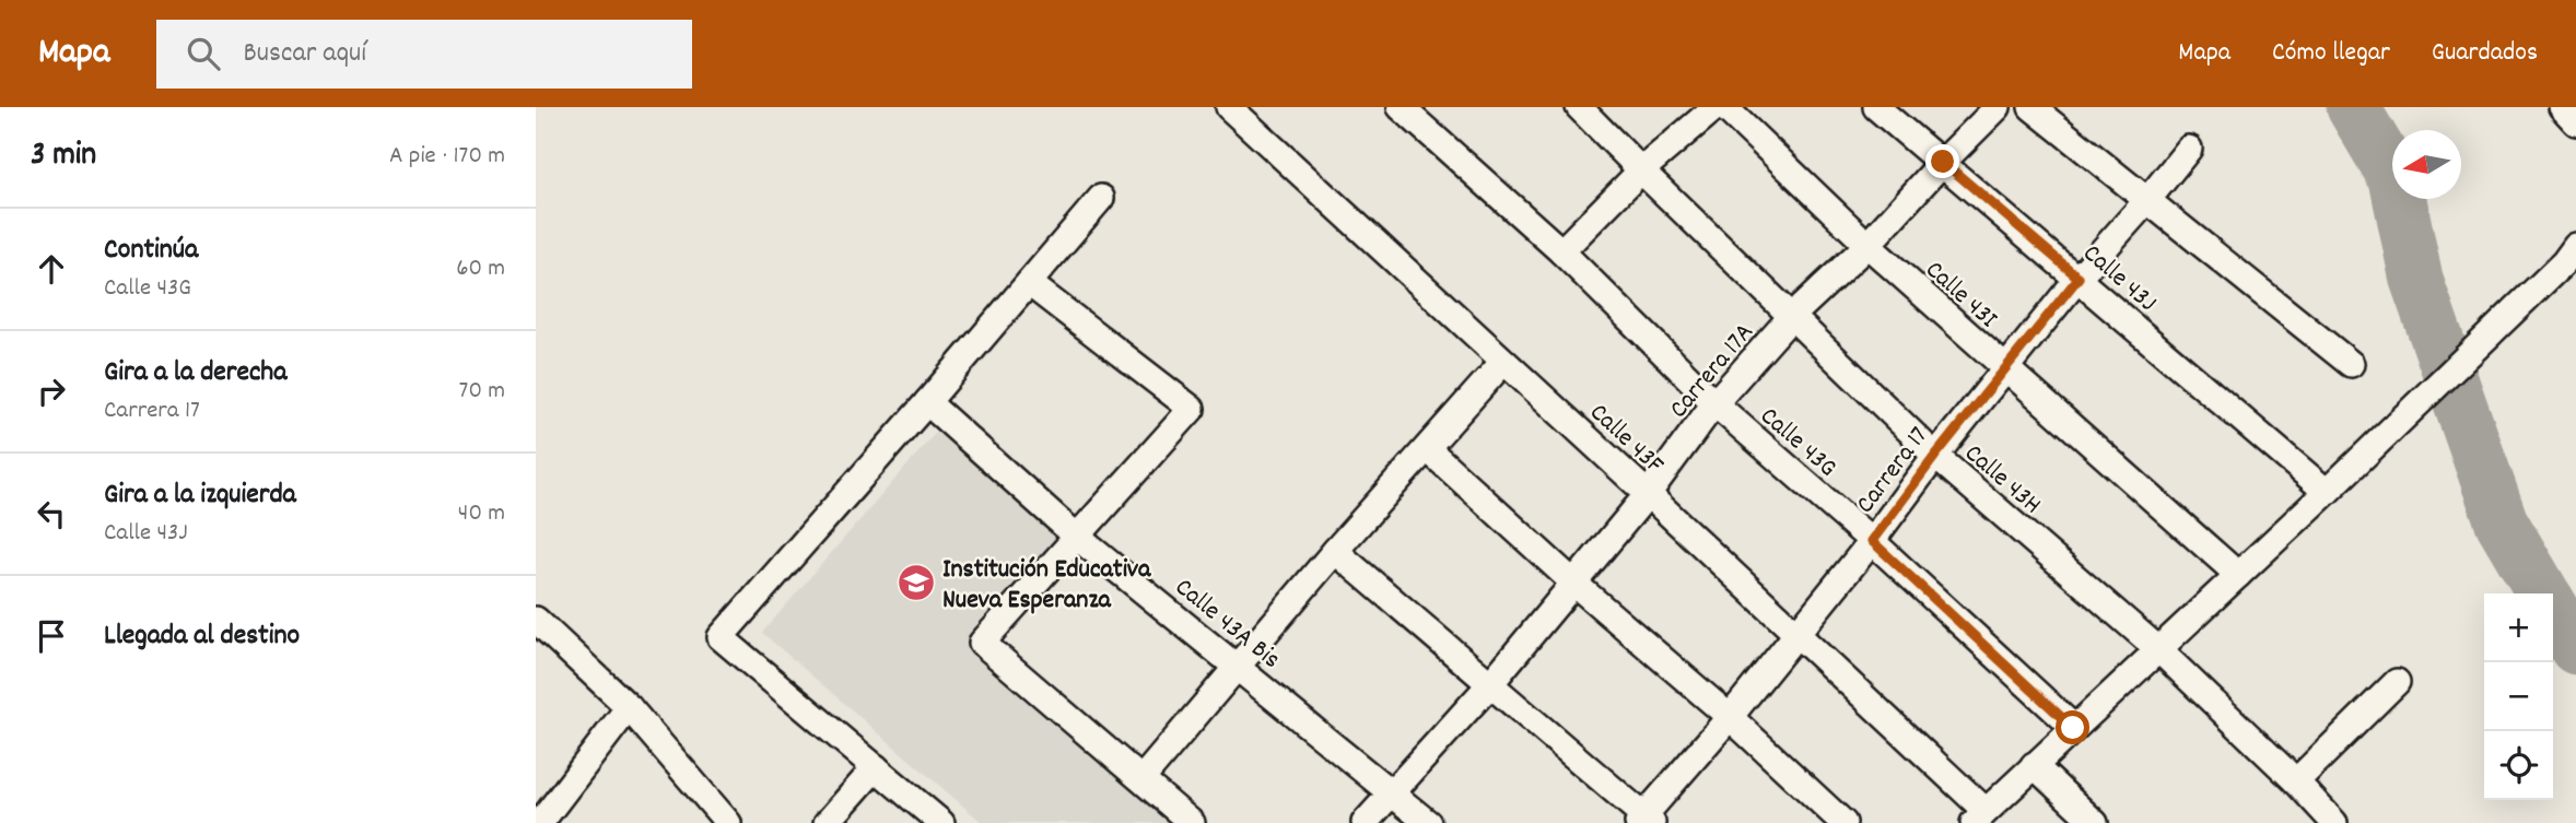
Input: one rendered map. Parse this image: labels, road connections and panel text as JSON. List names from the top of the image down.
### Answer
{
  "streets": {
    "street": [
      "Calle 43J",
      "Calle 43I",
      "Carrera 17A",
      "Calle 43F",
      "Calle 43G",
      "Carrera 17",
      "Calle 43H",
      "Calle 43A Bis"
    ]
  },
  "crossings": [
    ["Calle 43J", "Carrera 17A"],
    ["Calle 43J", "Carrera 17"],
    ["Calle 43I", "Carrera 17A"],
    ["Calle 43I", "Carrera 17"],
    ["Carrera 17A", "Calle 43F"],
    ["Carrera 17A", "Calle 43G"],
    ["Carrera 17A", "Calle 43H"],
    ["Carrera 17A", "Calle 43A Bis"],
    ["Calle 43F", "Carrera 17"],
    ["Calle 43G", "Carrera 17"],
    ["Carrera 17", "Calle 43H"]
  ],
  "places": {
    "school or university": ["Institución Educativa Nueva Esperanza"]
  },
  "north": "left",
  "page": {
    "header": "Mapa",
    "search": "Buscar aquí",
    "nav": ["Mapa", "Cómo llegar", "Guardados"],
    "heading": ["3 min", "A pie · 170 m"],
    "list": [
      ["Continúa", "Calle 43G", "60 m"],
      ["Gira a la derecha", "Carrera 17", "70 m"],
      ["Gira a la izquierda", "Calle 43J", "40 m"],
      "Llegada al destino"
    ],
    "map_buttons": ["+", "−"]
  }
}
